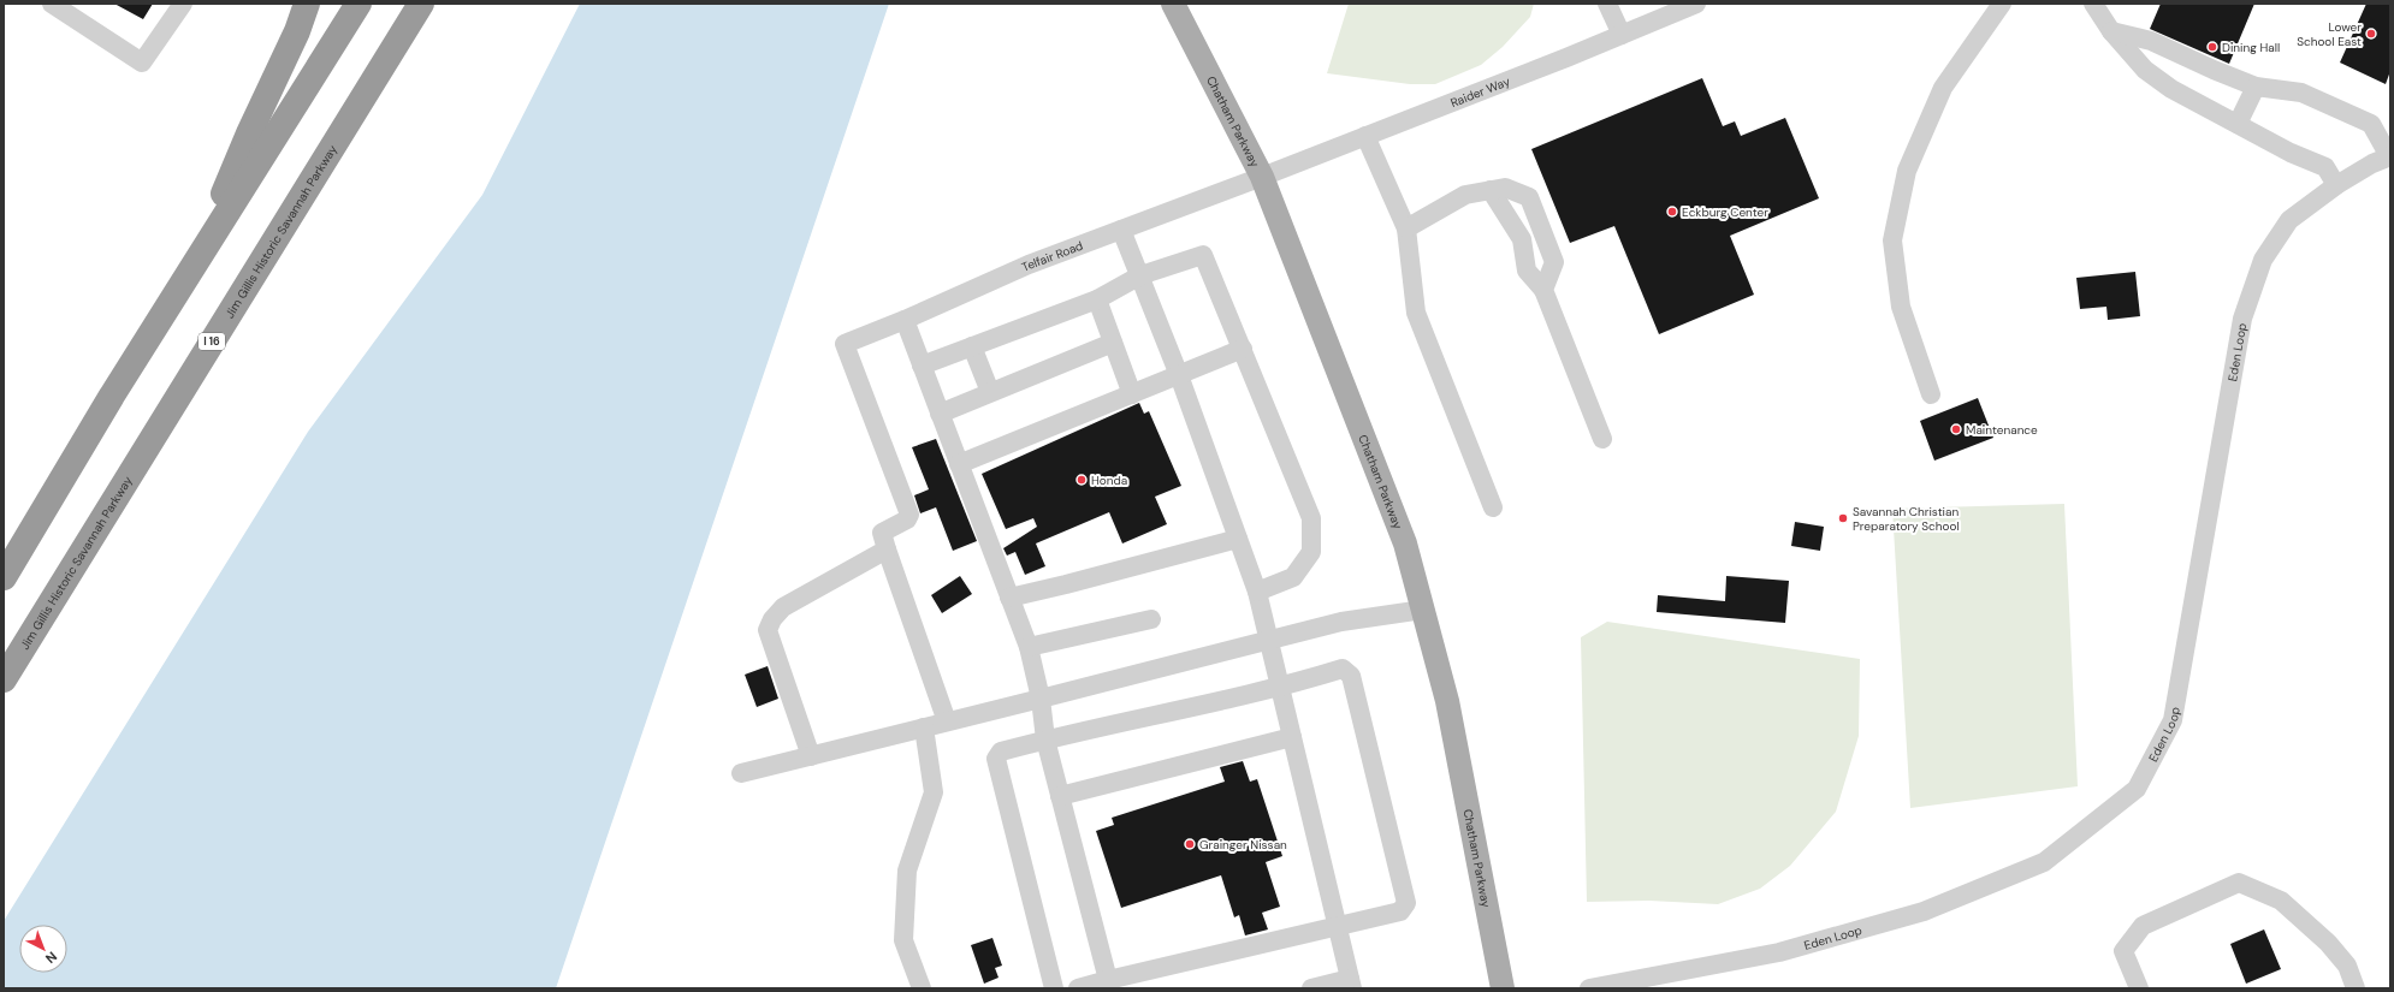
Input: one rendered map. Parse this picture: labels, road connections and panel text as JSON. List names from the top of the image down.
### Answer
{
  "streets": {
    "highway": ["Jim Gillis Historic Savannah Parkway", "I 16"],
    "main road": ["Chatham Parkway"],
    "street": ["Raider Way", "Telfair Road", "Eden Loop"]
  },
  "crossings": [
    ["Raider Way", "Chatham Parkway"],
    ["Raider Way", "Telfair Road"],
    ["Chatham Parkway", "Telfair Road"]
  ],
  "places": [
    "Lower School East",
    "Dining Hall",
    "Eckburg Center",
    "Maintenance",
    "Honda",
    "Savannah Christian Preparatory School",
    "Grainger Nissan"
  ],
  "north": "bottom right"
}
